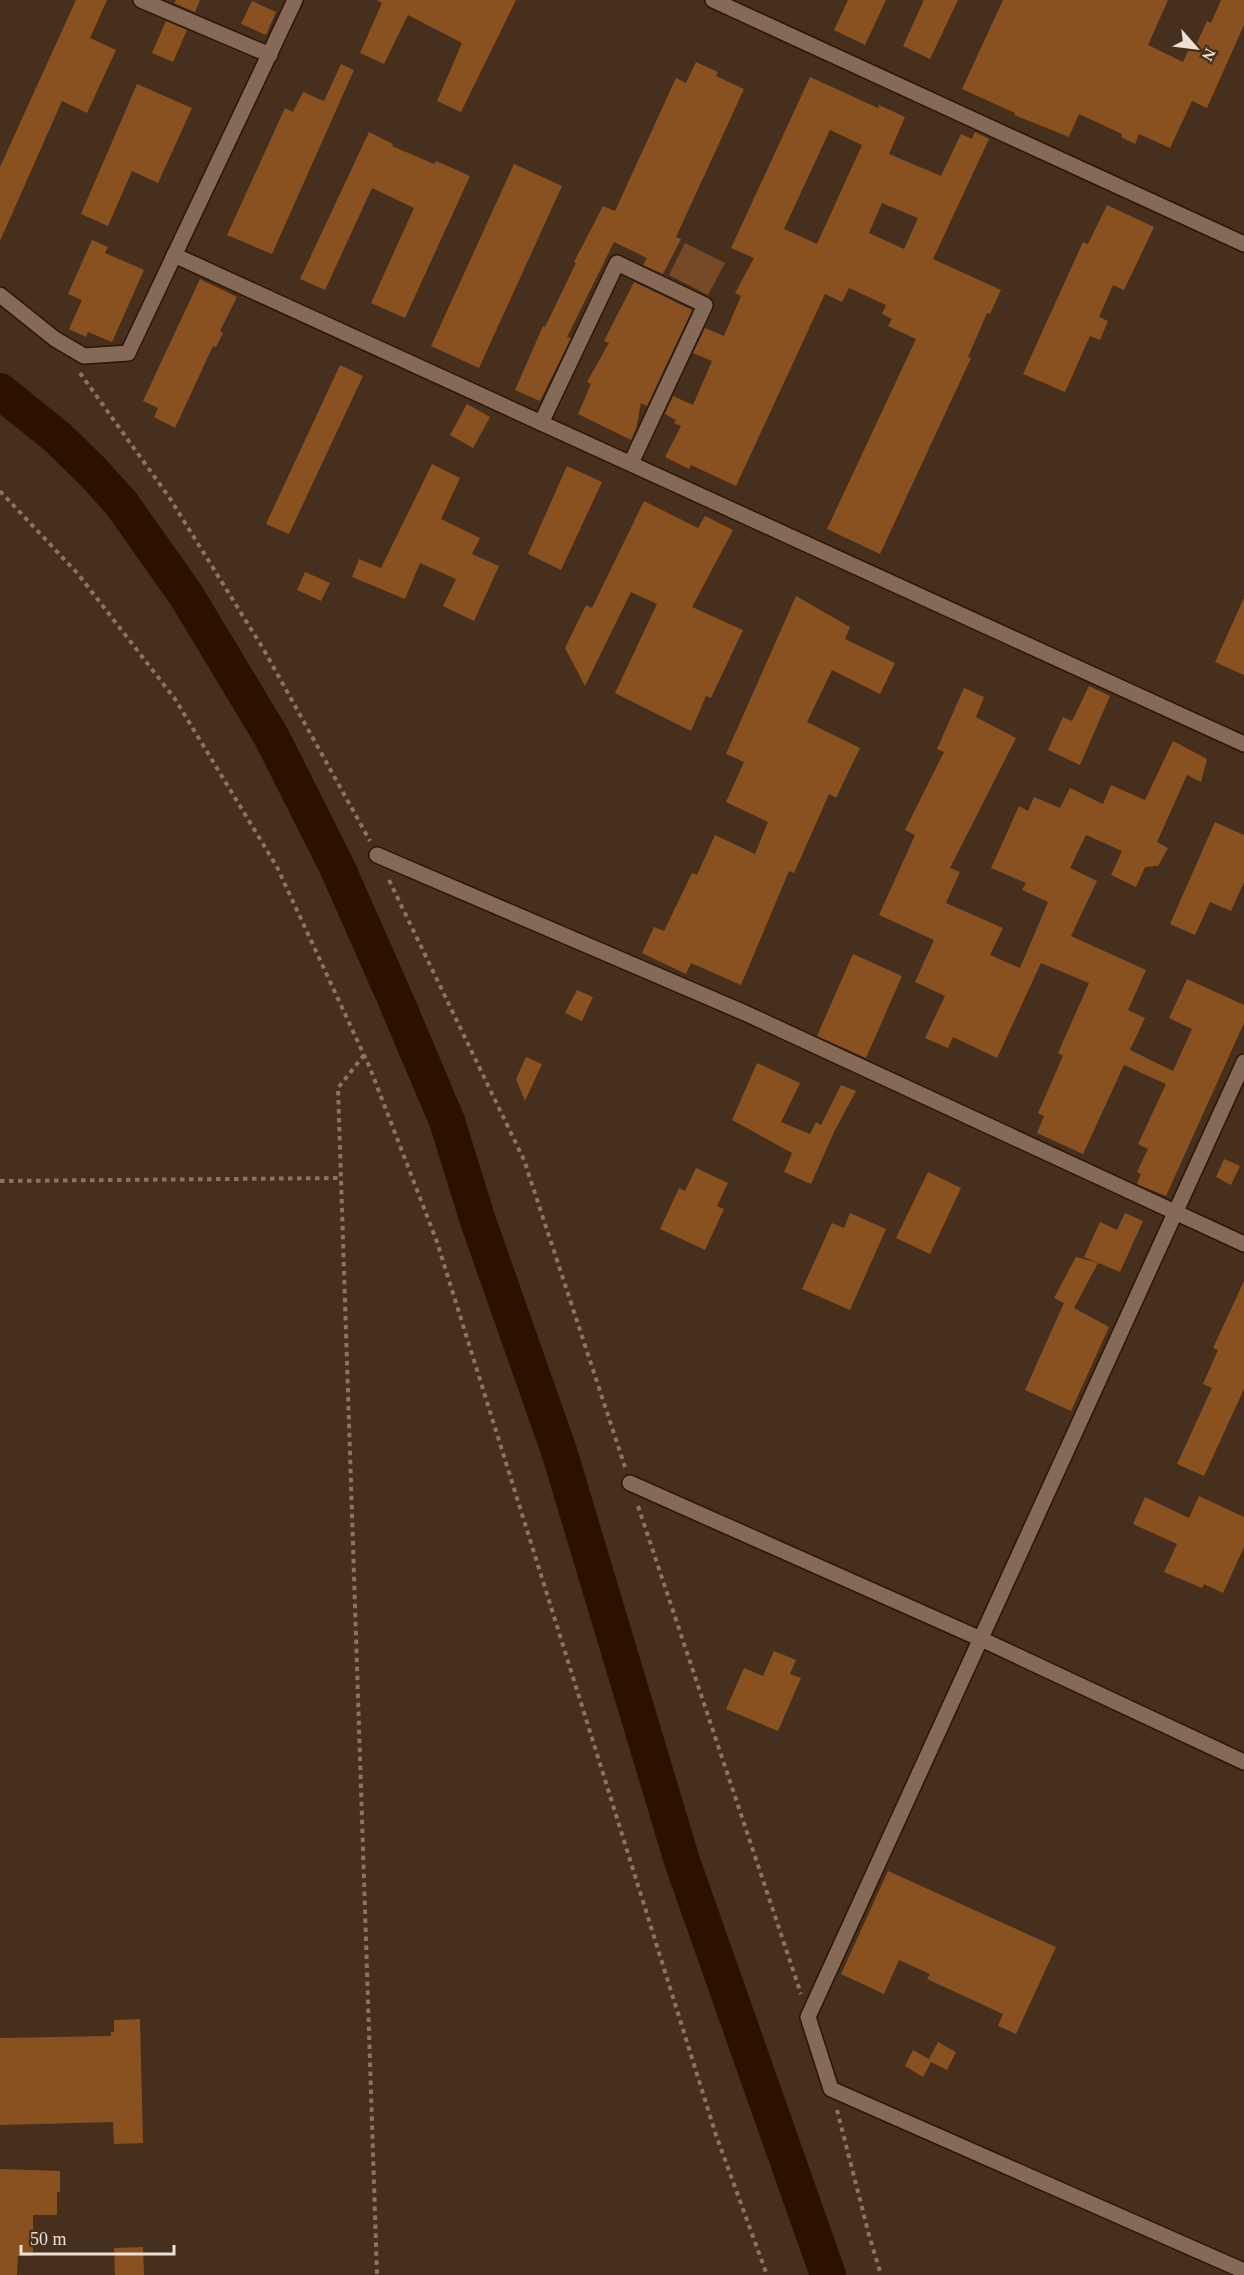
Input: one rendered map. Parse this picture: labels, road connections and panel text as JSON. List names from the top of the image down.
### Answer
{
  "scale_bar": "50 m",
  "north": "bottom right"
}
